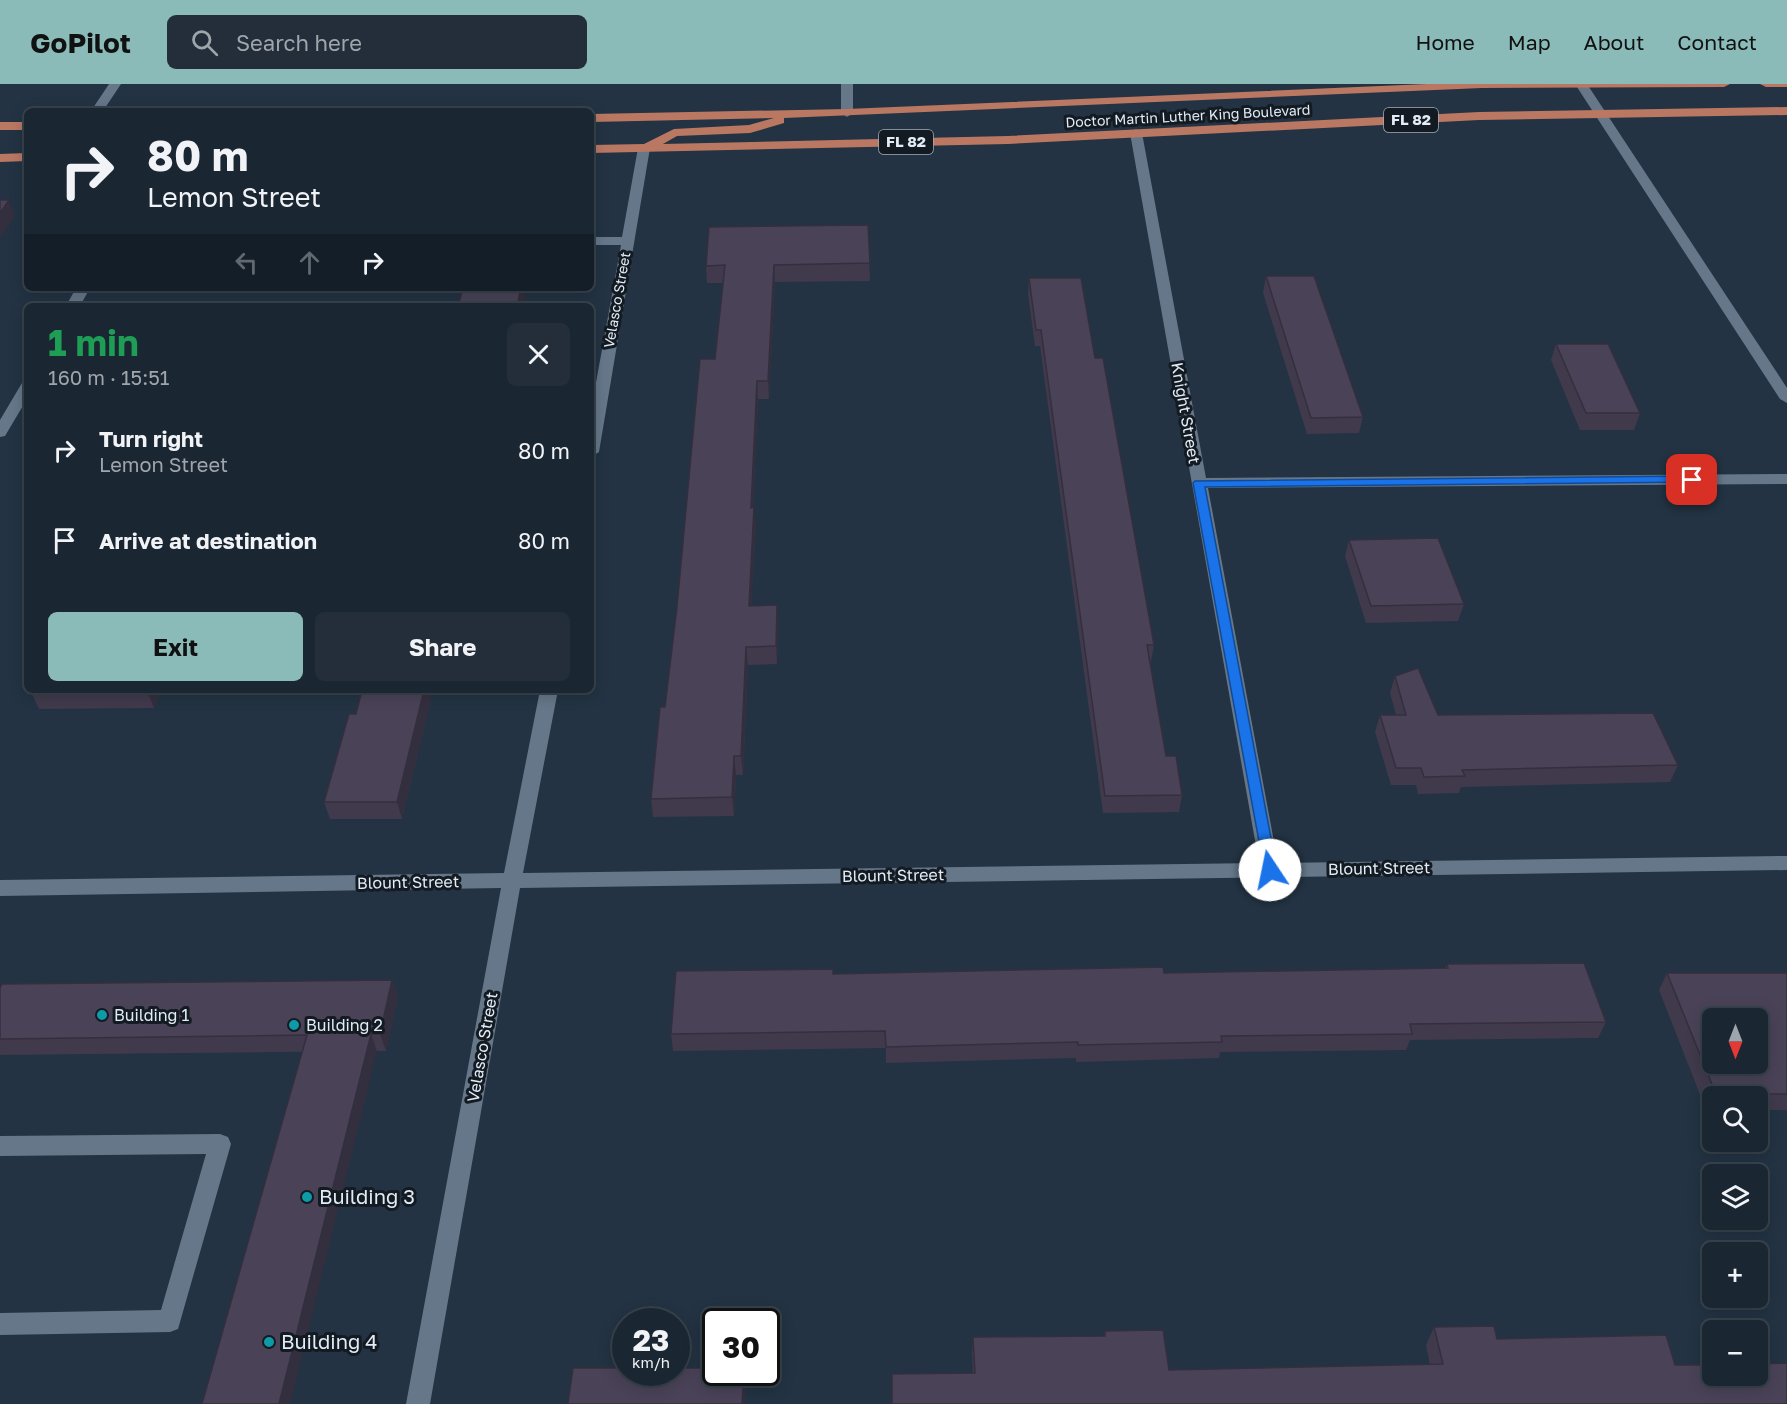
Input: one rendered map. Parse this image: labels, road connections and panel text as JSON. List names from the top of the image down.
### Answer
{
  "streets": {
    "main road": ["Doctor Martin Luther King Boulevard", "FL 82"],
    "street": ["Velasco Street", "Knight Street", "Blount Street"]
  },
  "crossings": [
    ["Doctor Martin Luther King Boulevard", "Velasco Street"],
    ["Doctor Martin Luther King Boulevard", "Knight Street"],
    ["Velasco Street", "Blount Street"],
    ["Knight Street", "Blount Street"]
  ],
  "places": [
    "Building 1",
    "Building 2",
    "Building 3",
    "Building 4"
  ],
  "north": "bottom",
  "page": {
    "header": "GoPilot",
    "search": "Search here",
    "nav": [
      "Home",
      "Map",
      "About",
      "Contact"
    ],
    "turn": ["80 m", "Lemon Street"],
    "heading": ["1 min", "160 m · 15:51"],
    "list": [
      {
        "name": "Turn right",
        "note": "Lemon Street",
        "value": "80 m"
      },
      {
        "name": "Arrive at destination",
        "value": "80 m"
      }
    ],
    "buttons": ["Exit", "Share"],
    "map_buttons": ["+", "−"],
    "speed": "23 km/h",
    "limit": "30"
  }
}
